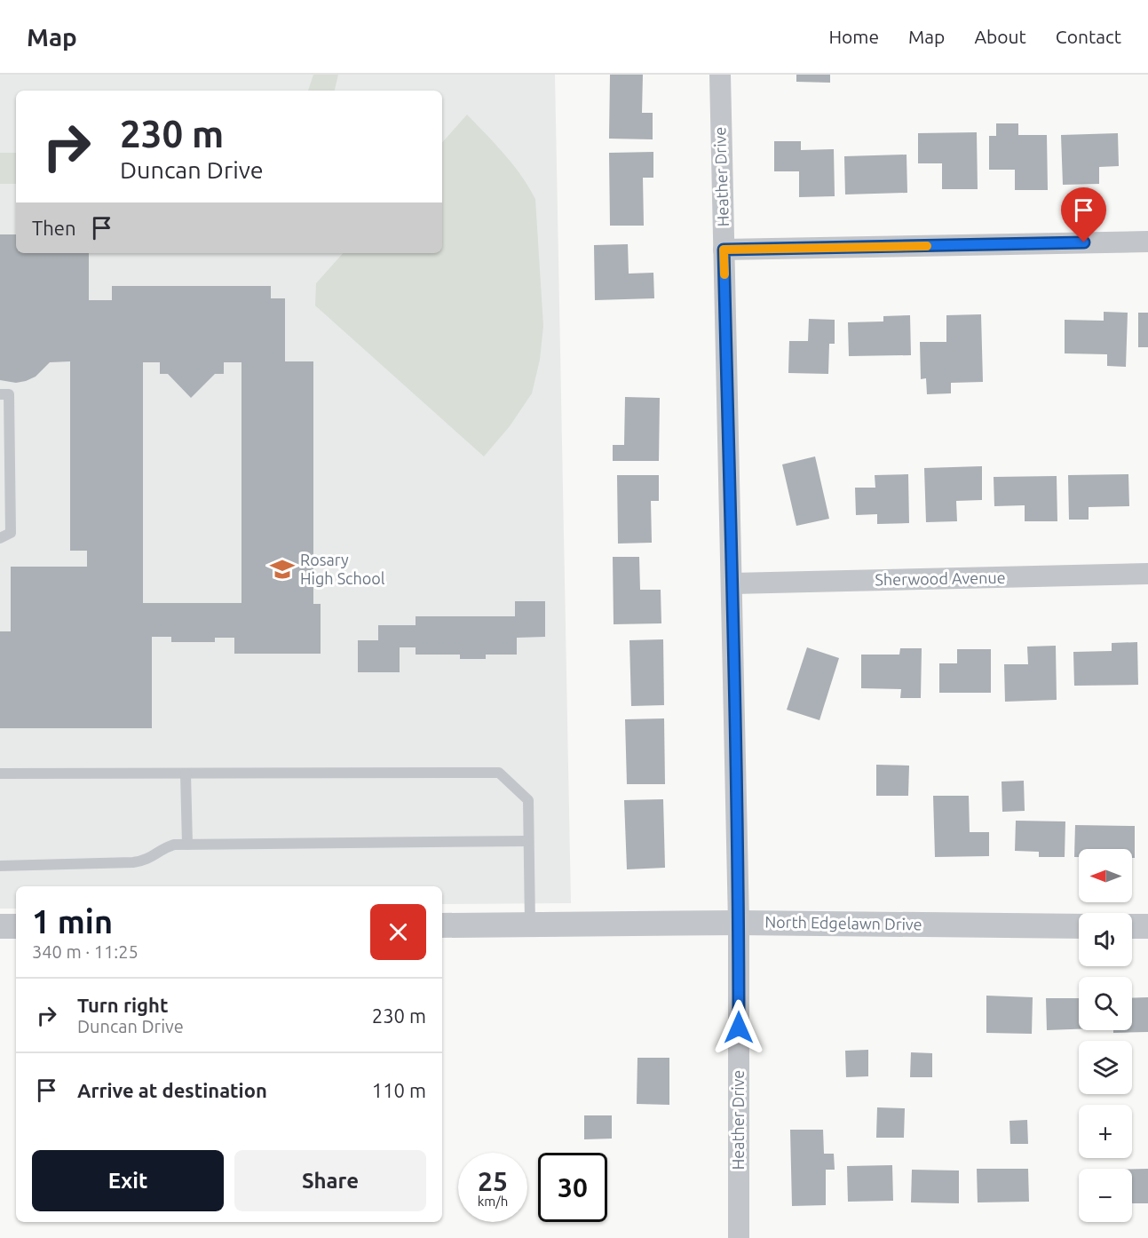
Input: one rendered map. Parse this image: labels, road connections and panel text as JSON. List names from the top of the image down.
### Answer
{
  "streets": {
    "street": ["Heather Drive", "Sherwood Avenue", "North Edgelawn Drive"]
  },
  "crossings": [
    ["Heather Drive", "Sherwood Avenue"],
    ["Heather Drive", "North Edgelawn Drive"]
  ],
  "places": {
    "school or university": ["Rosary High School"]
  },
  "north": "left",
  "page": {
    "header": "Map",
    "nav": [
      "Home",
      "Map",
      "About",
      "Contact"
    ],
    "turn": ["230 m", "Duncan Drive"],
    "then": "Then",
    "map_buttons": ["+", "−"],
    "heading": ["1 min", "340 m · 11:25"],
    "list": [
      {
        "name": "Turn right",
        "note": "Duncan Drive",
        "value": "230 m"
      },
      {
        "name": "Arrive at destination",
        "value": "110 m"
      }
    ],
    "buttons": ["Exit", "Share"],
    "speed": "25 km/h",
    "limit": "30"
  }
}
